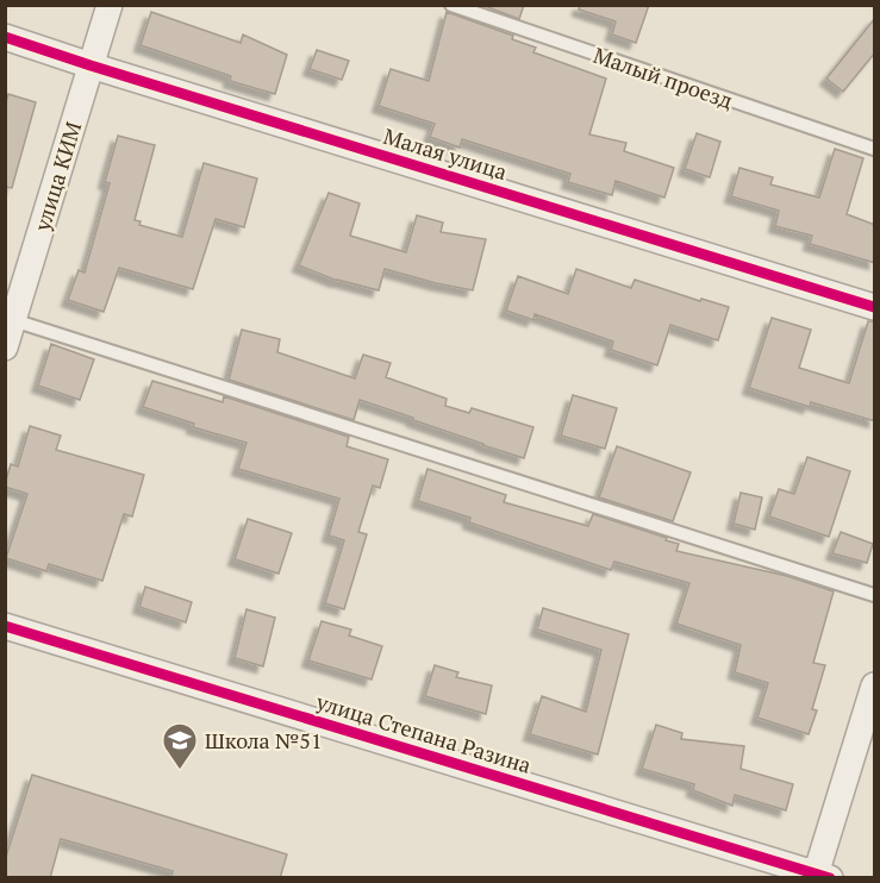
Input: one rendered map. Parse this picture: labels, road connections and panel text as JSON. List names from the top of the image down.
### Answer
{
  "streets": {
    "street": ["Малая улица", "улица КИМ", "улица Степана Разина"],
    "lane": ["Малый проезд"]
  },
  "crossings": [
    ["Малая улица", "улица КИМ"]
  ],
  "places": {
    "school or university": ["Школа №51"]
  }
}
